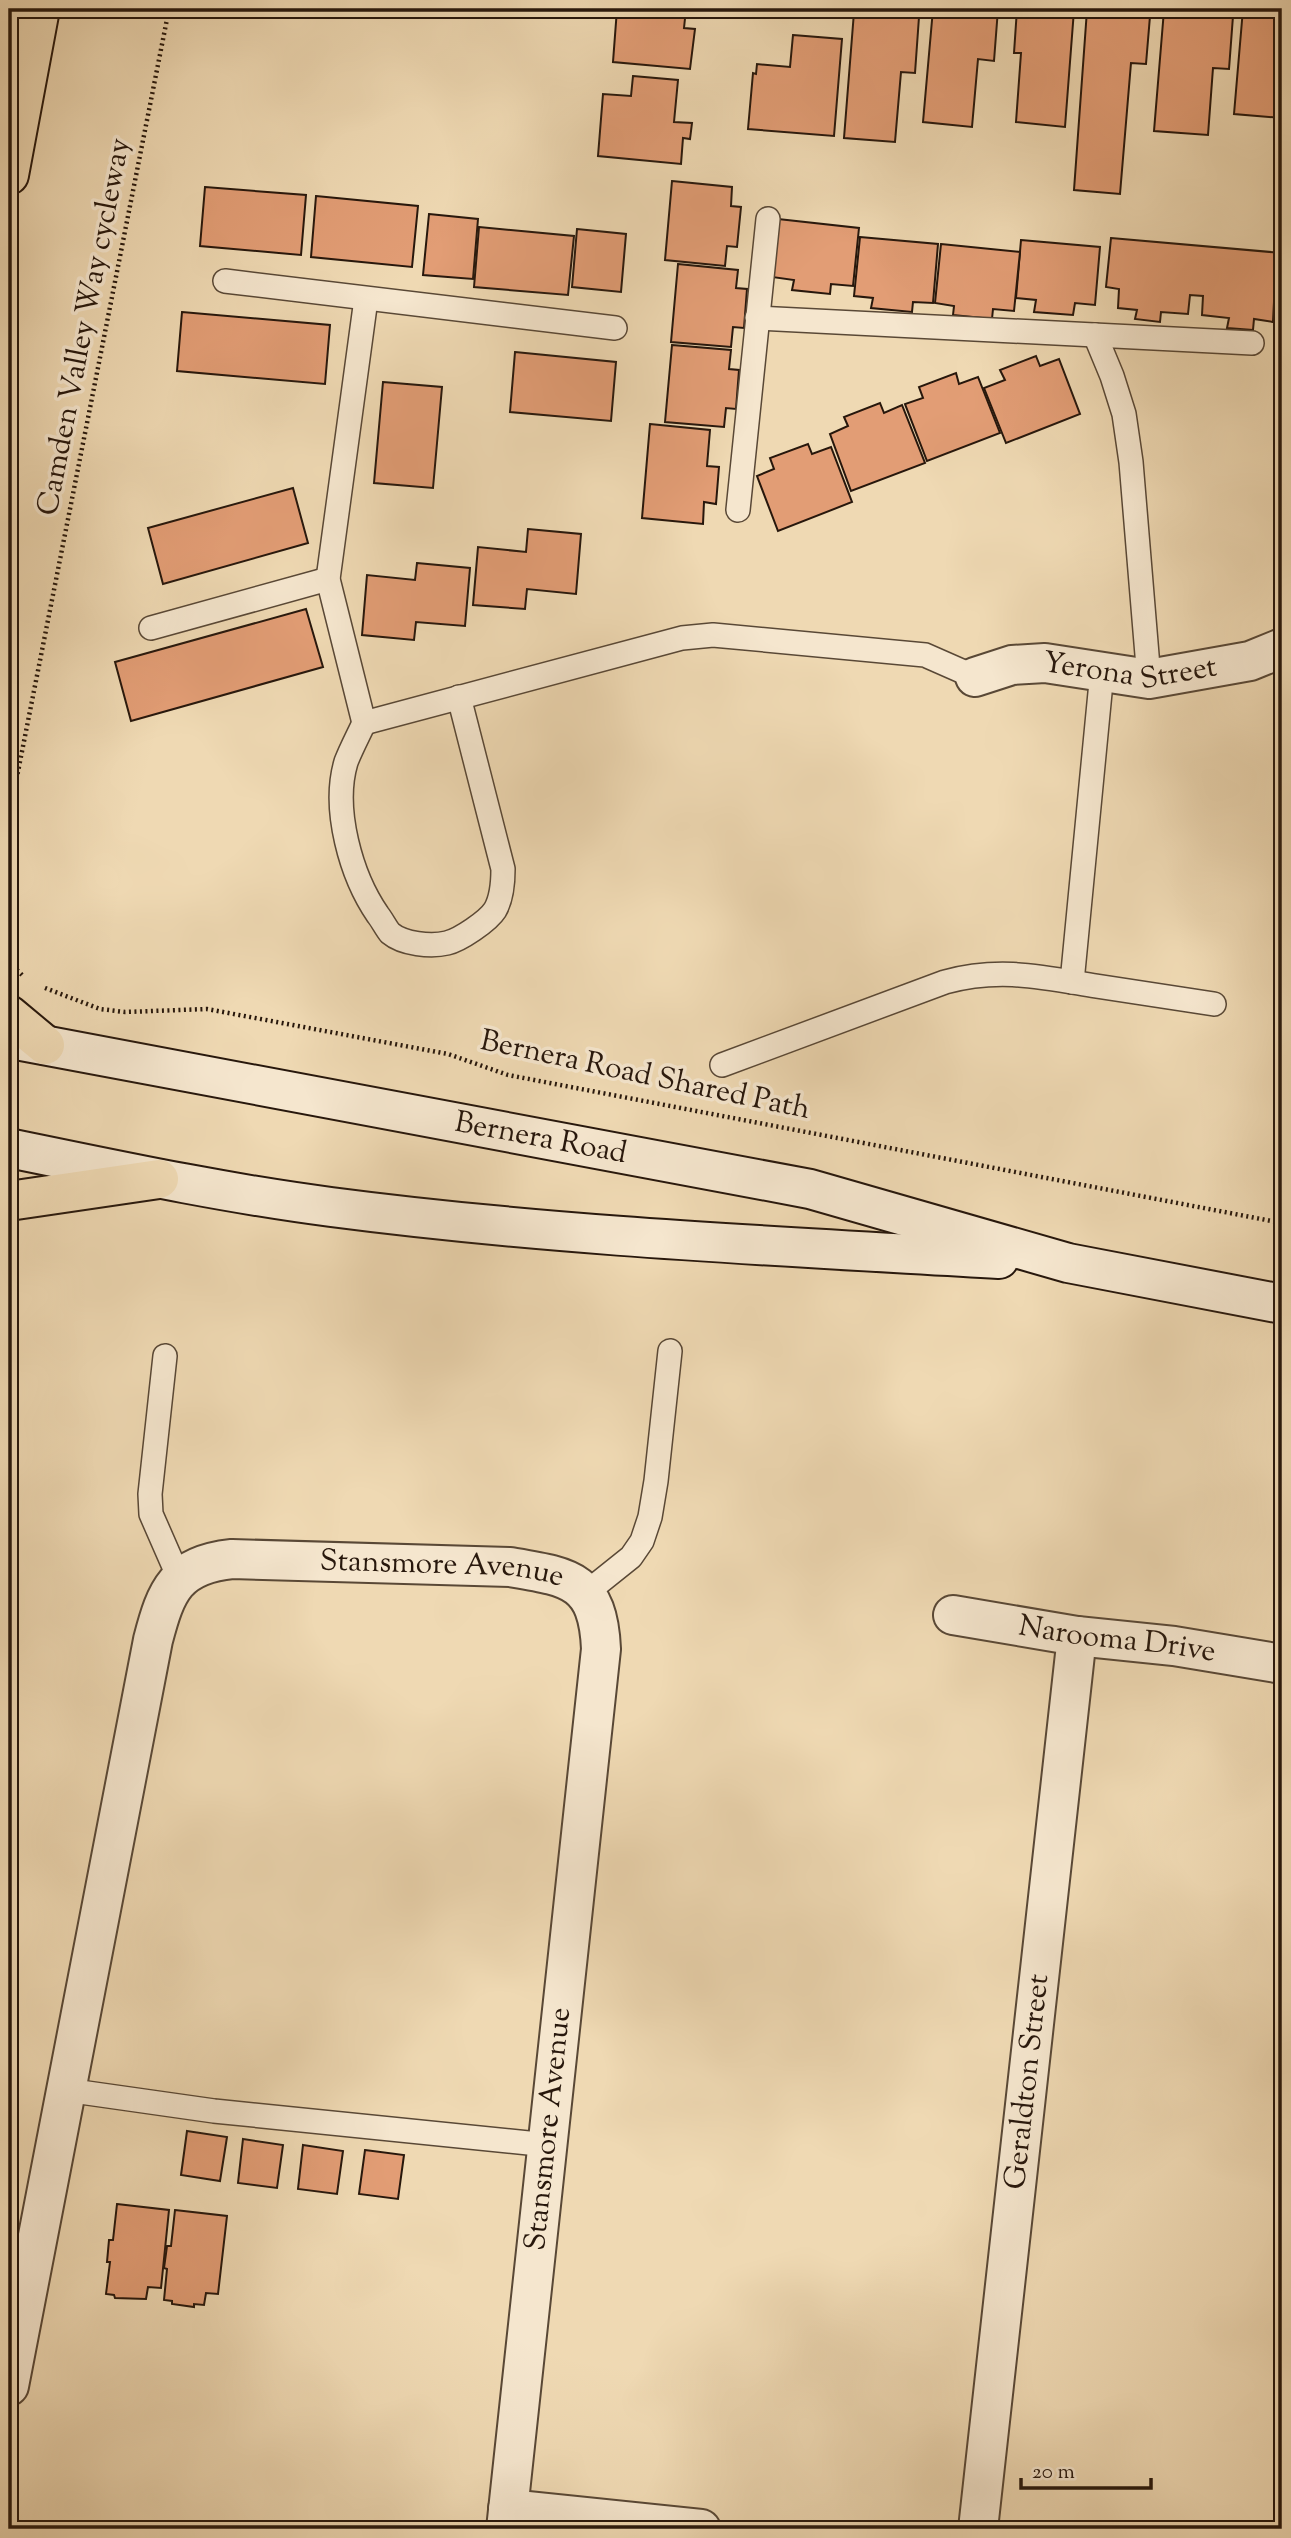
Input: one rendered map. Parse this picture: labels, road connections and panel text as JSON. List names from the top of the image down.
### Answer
{
  "streets": {
    "street": [
      "Yerona Street",
      "Bernera Road",
      "Stansmore Avenue",
      "Narooma Drive",
      "Geraldton Street"
    ],
    "path": ["Camden Valley Way cycleway", "Bernera Road Shared Path"]
  },
  "crossings": [
    ["Narooma Drive", "Geraldton Street"]
  ],
  "scale_bar": "20 m"
}
